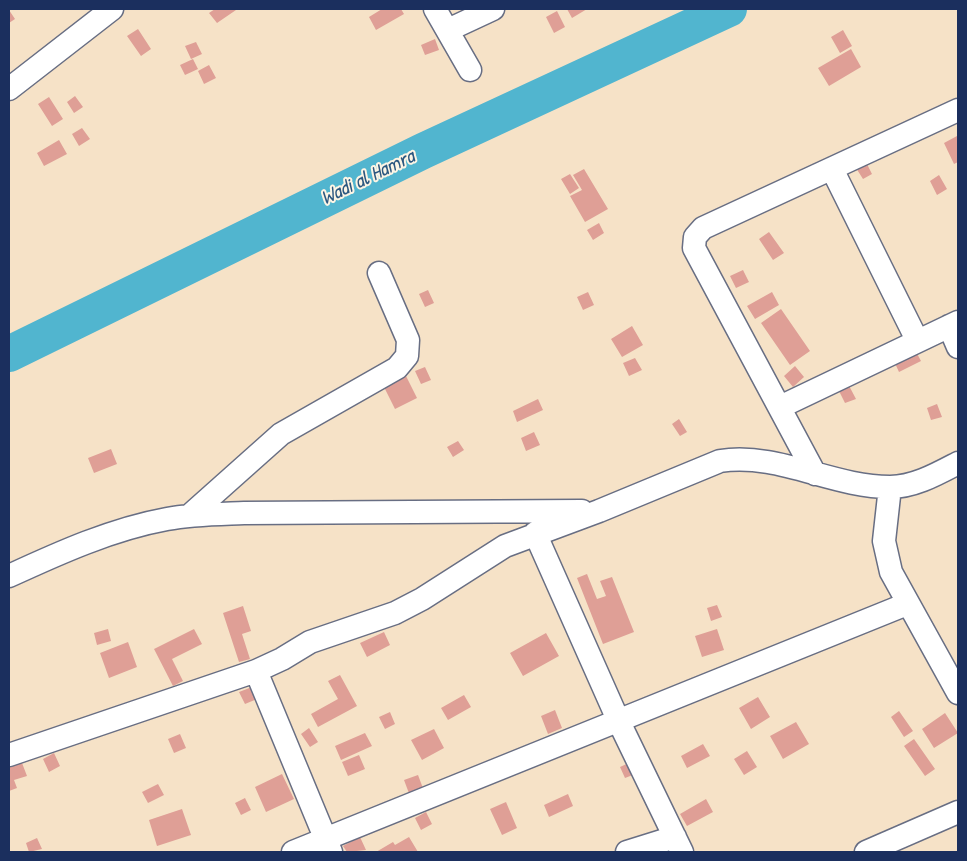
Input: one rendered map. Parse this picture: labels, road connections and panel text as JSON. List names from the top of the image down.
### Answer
{
  "water": ["Wadi al Hamra"]
}
